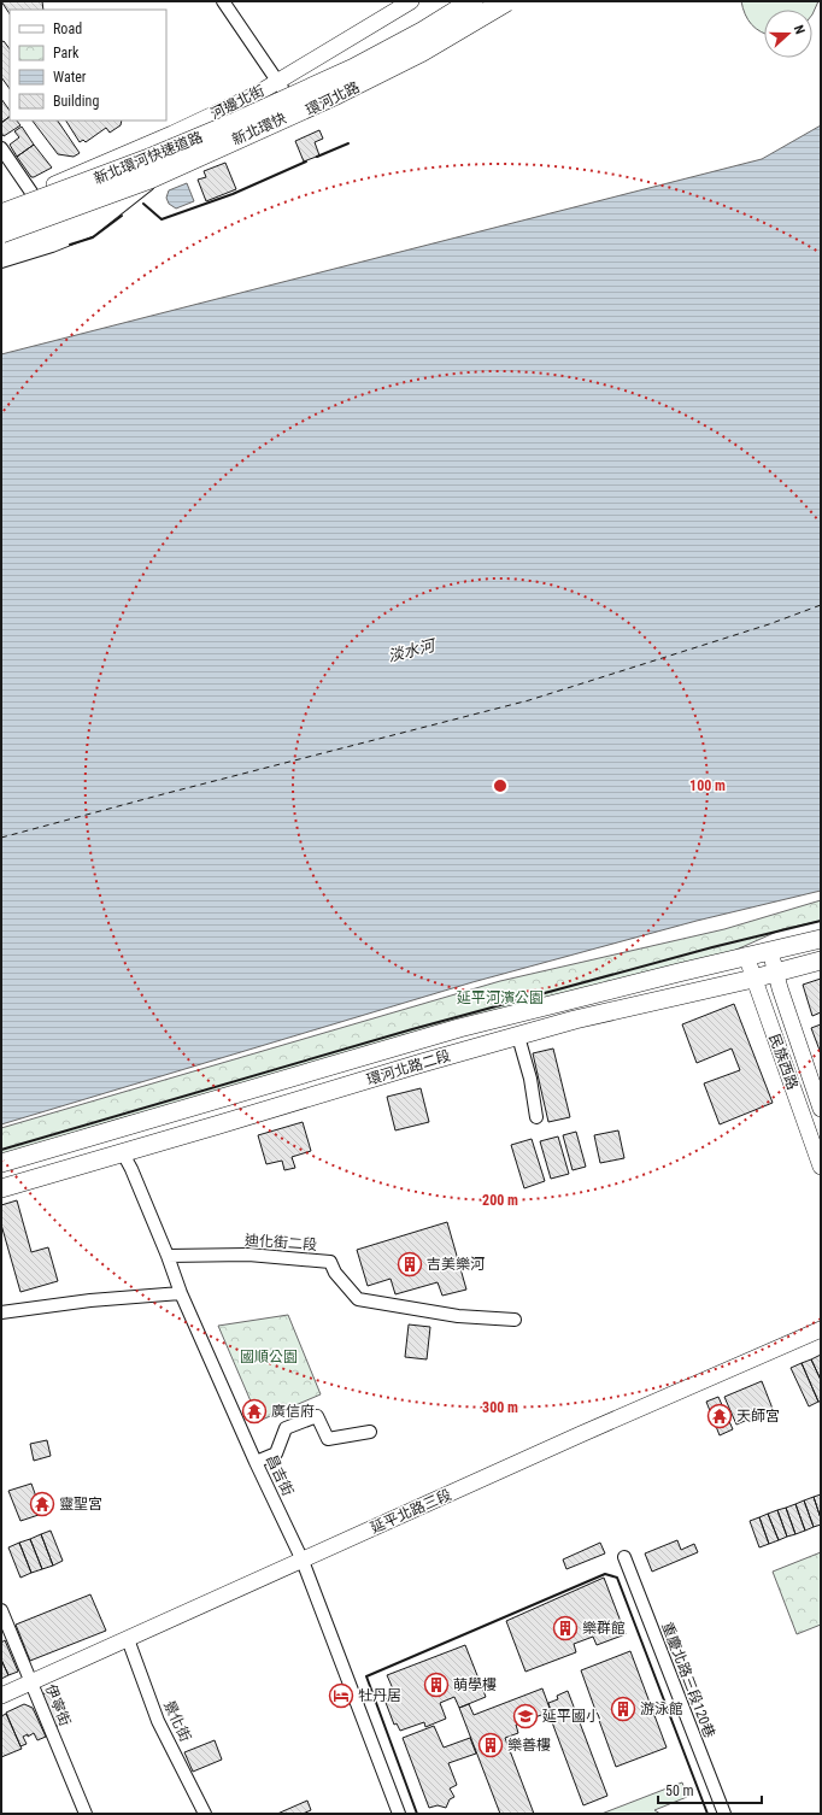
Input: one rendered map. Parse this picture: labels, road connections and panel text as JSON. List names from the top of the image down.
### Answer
{
  "streets": {
    "highway": ["新北環快", "新北環河快速道路"],
    "main road": ["環河北路二段"],
    "street": [
      "環河北路",
      "河邊北街",
      "民族西路",
      "迪化街二段",
      "昌吉街",
      "延平北路三段",
      "重慶北路三段120巷",
      "伊寧街",
      "景化街"
    ]
  },
  "crossings": [
    ["環河北路", "新北環快"],
    ["民族西路", "環河北路二段"],
    ["環河北路二段", "昌吉街"],
    ["迪化街二段", "昌吉街"],
    ["昌吉街", "延平北路三段"],
    ["延平北路三段", "伊寧街"],
    ["延平北路三段", "景化街"]
  ],
  "water": ["淡水河"],
  "parks": ["延平河濱公園", "國順公園"],
  "places": {
    "building": [
      "吉美樂河",
      "樂群館",
      "萌學樓",
      "游泳館",
      "樂善樓"
    ],
    "temple": ["廣信府", "天師宮", "靈聖宮"],
    "hotel": ["牡丹居"],
    "school or university": ["延平國小"]
  },
  "legend": [
    "Road",
    "Park",
    "Water",
    "Building"
  ],
  "scale_bar": "50 m",
  "north": "right",
  "rings": ["100 m", "200 m", "300 m"]
}
